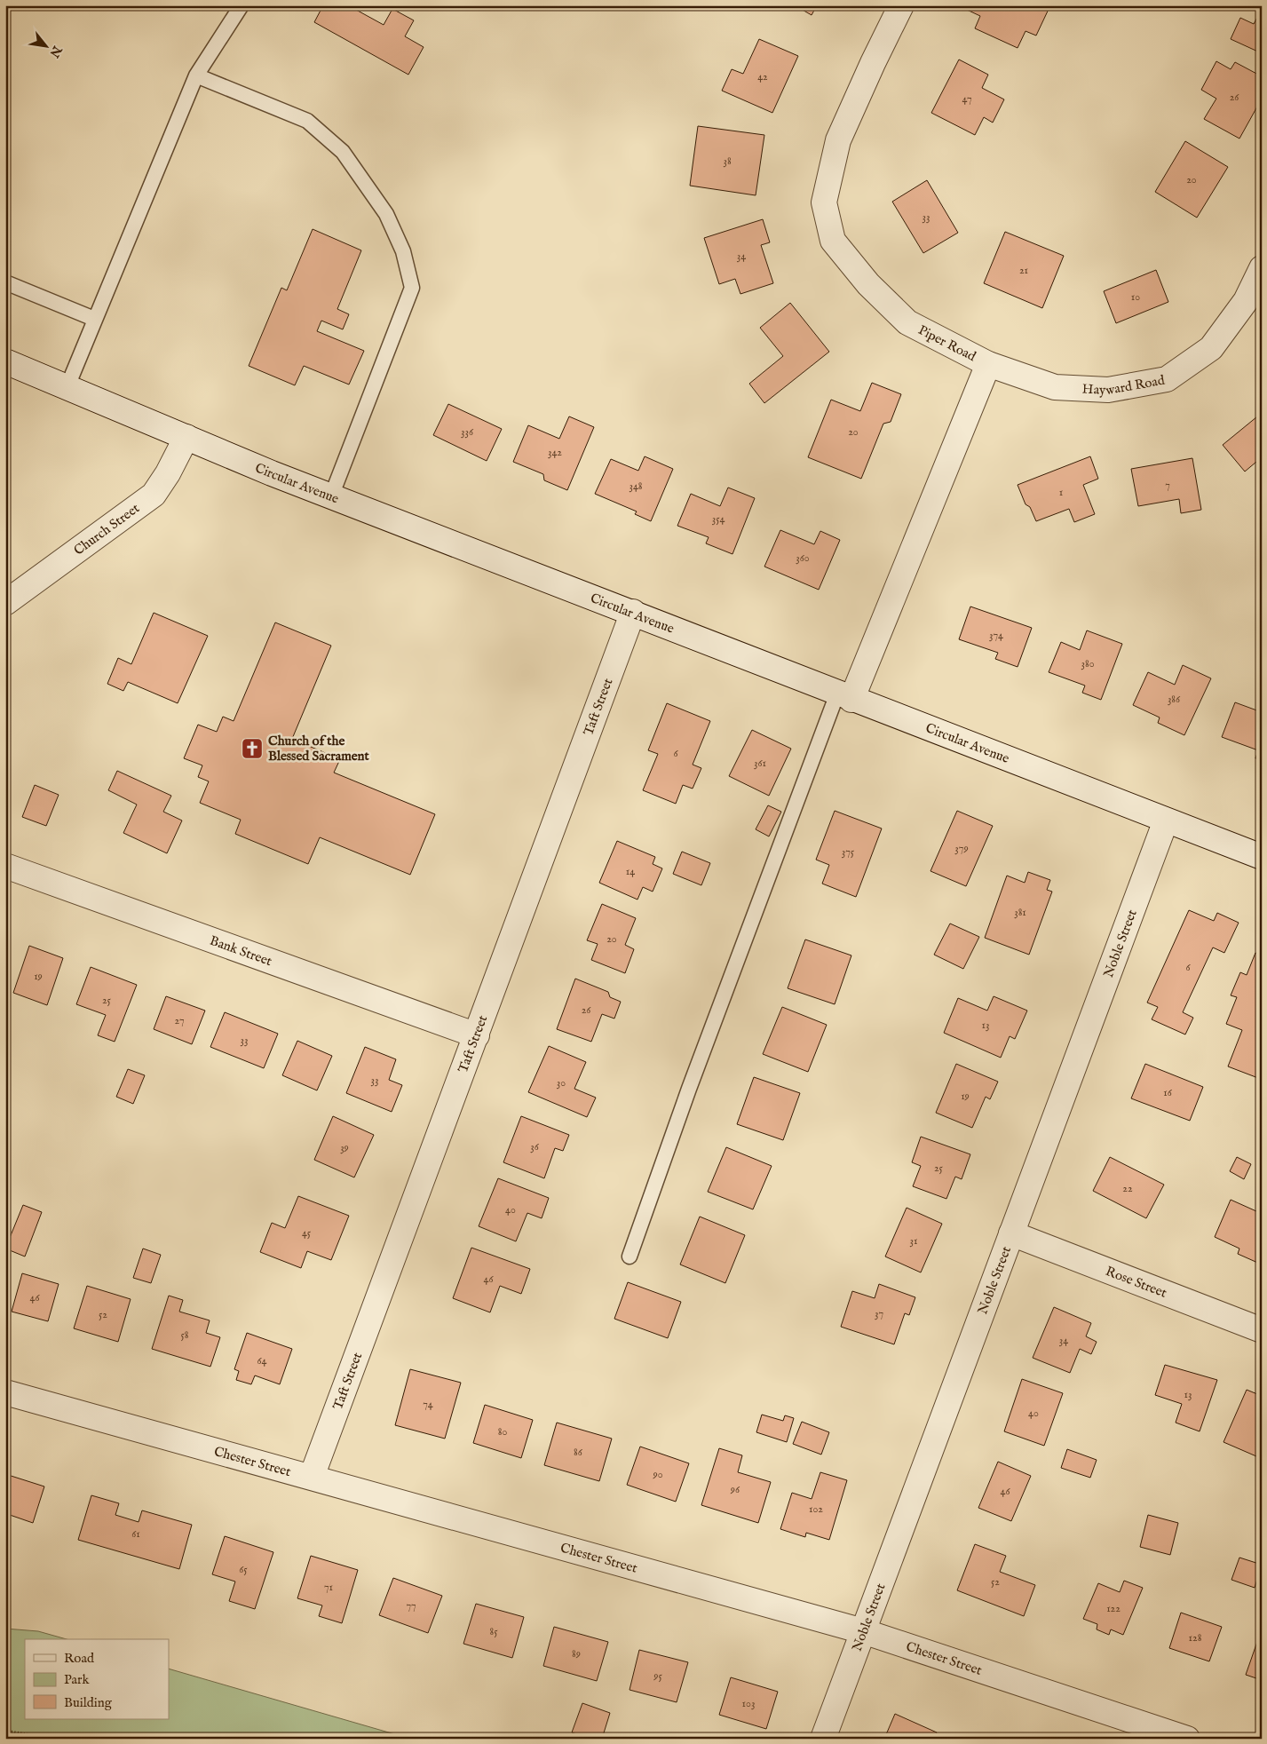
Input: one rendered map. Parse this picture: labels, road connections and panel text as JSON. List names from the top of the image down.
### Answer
{
  "streets": {
    "street": [
      "Piper Road",
      "Hayward Road",
      "Circular Avenue",
      "Church Street",
      "Taft Street",
      "Noble Street",
      "Bank Street",
      "Rose Street",
      "Chester Street"
    ]
  },
  "crossings": [
    ["Piper Road", "Hayward Road"],
    ["Piper Road", "Circular Avenue"],
    ["Circular Avenue", "Church Street"],
    ["Circular Avenue", "Taft Street"],
    ["Circular Avenue", "Noble Street"],
    ["Taft Street", "Bank Street"],
    ["Taft Street", "Chester Street"],
    ["Noble Street", "Rose Street"],
    ["Noble Street", "Chester Street"]
  ],
  "places": {
    "church": ["Church of the Blessed Sacrament"]
  },
  "house_numbers": [
    "42",
    "26",
    "47",
    "38",
    "20",
    "33",
    "34",
    "21",
    "10",
    "336",
    "20",
    "342",
    "7",
    "348",
    "1",
    "354",
    "360",
    "374",
    "380",
    "386",
    "6",
    "361",
    "379",
    "375",
    "14",
    "381",
    "20",
    "6",
    "19",
    "25",
    "26",
    "27",
    "13",
    "33",
    "33",
    "30",
    "16",
    "19",
    "36",
    "39",
    "25",
    "22",
    "40",
    "45",
    "31",
    "46",
    "46",
    "37",
    "52",
    "58",
    "34",
    "64",
    "13",
    "74",
    "40",
    "80",
    "86",
    "90",
    "96",
    "46",
    "102",
    "61",
    "65",
    "52",
    "71",
    "77",
    "122",
    "85",
    "128",
    "89",
    "95",
    "103"
  ],
  "legend": ["Road", "Park", "Building"],
  "north": "bottom right"
}
